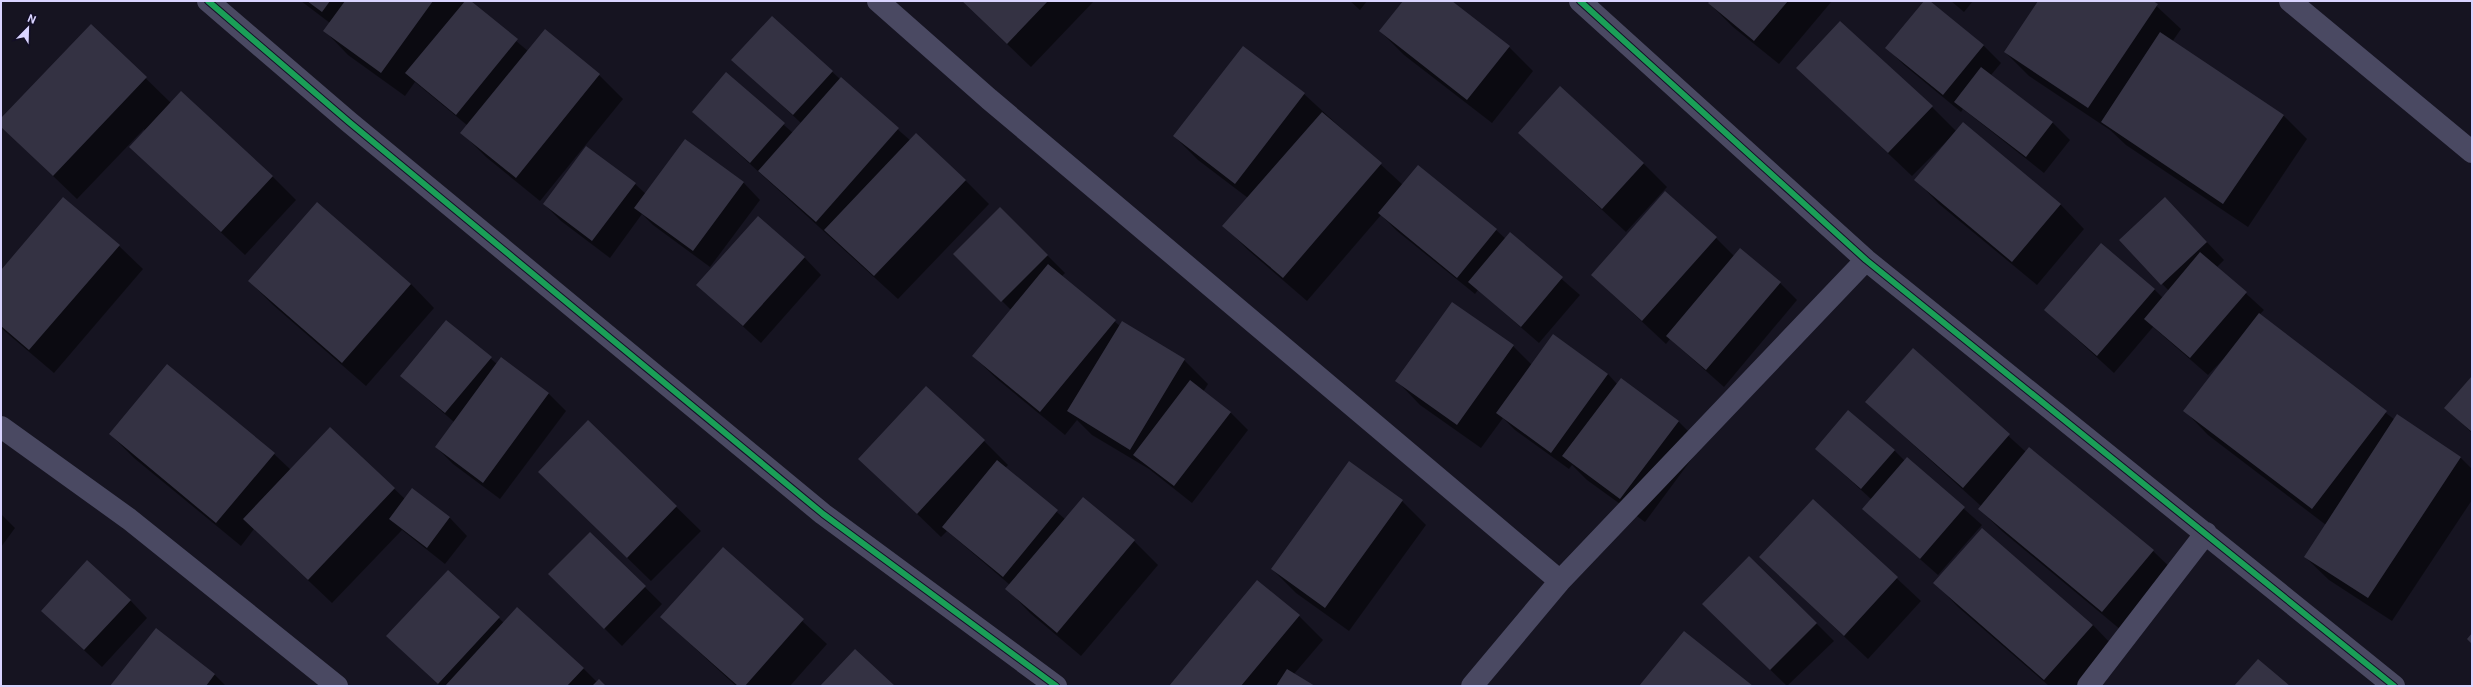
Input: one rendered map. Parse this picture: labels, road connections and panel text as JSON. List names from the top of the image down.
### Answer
{
  "north": "top right"
}
